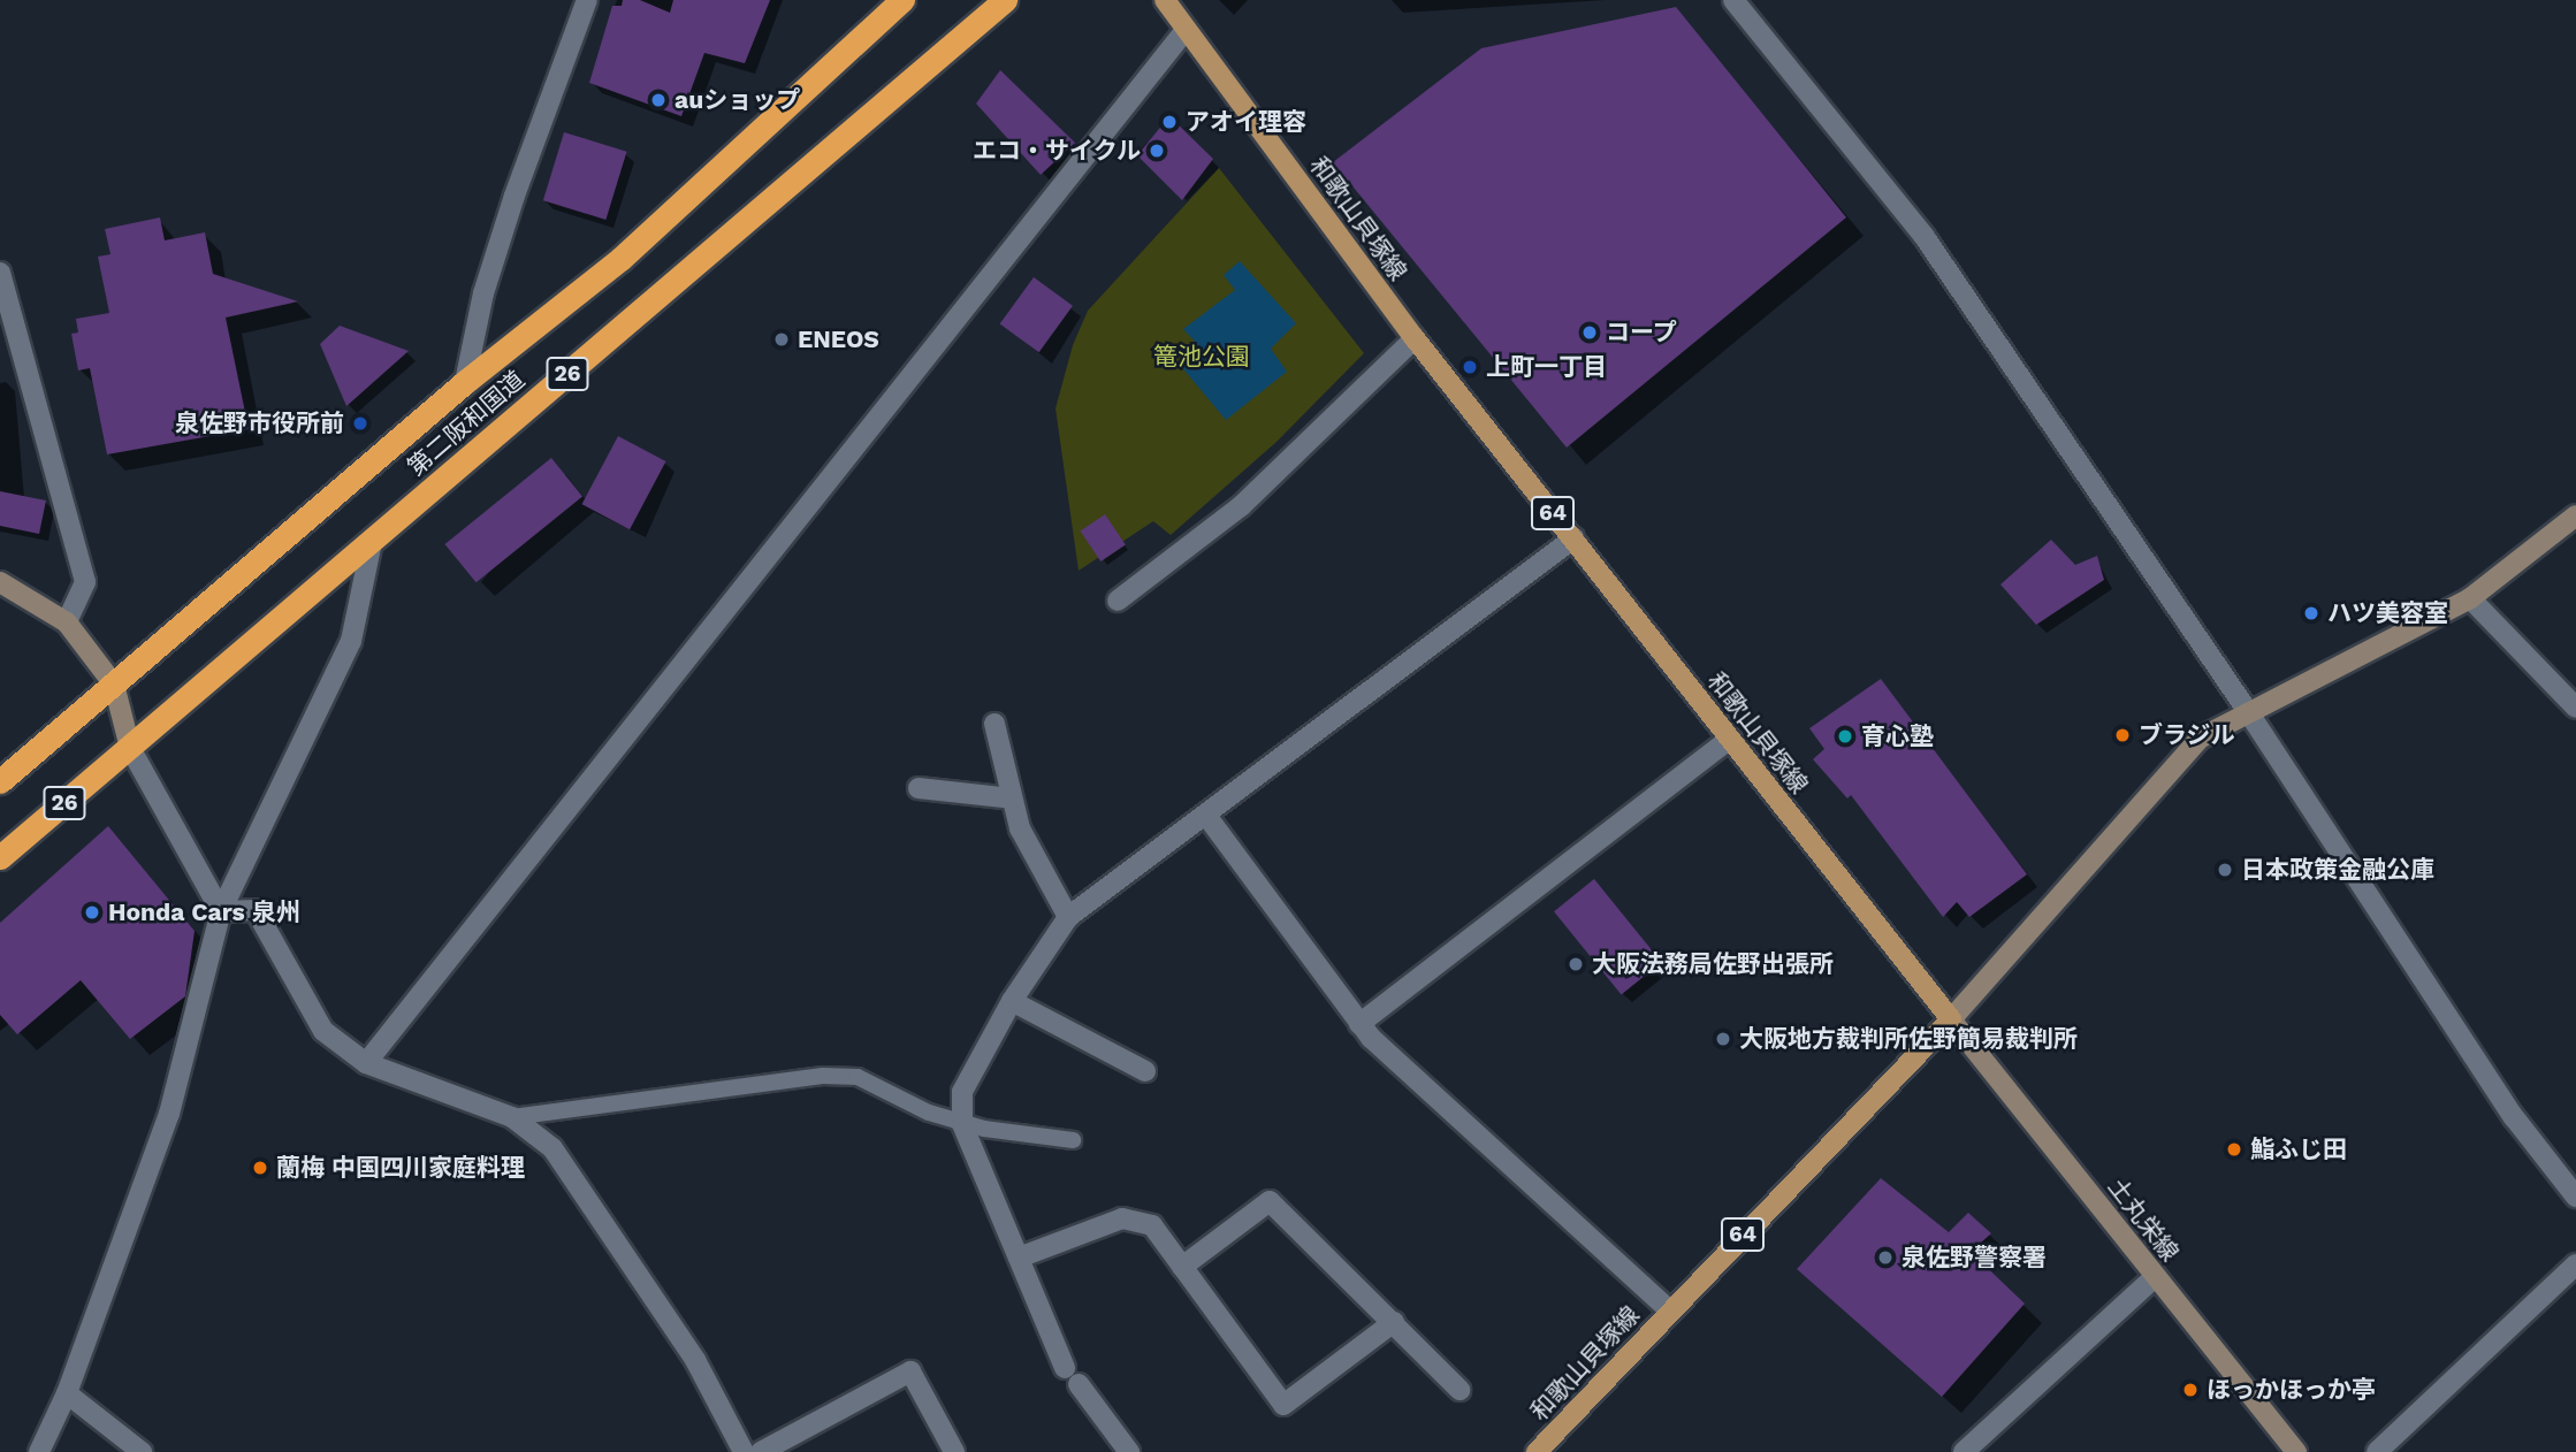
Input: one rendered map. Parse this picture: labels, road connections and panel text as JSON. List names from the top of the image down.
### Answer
{
  "streets": {
    "highway": ["26", "第二阪和国道"],
    "main road": ["和歌山貝塚線", "64"],
    "street": ["土丸栄線"]
  },
  "crossings": [
    ["和歌山貝塚線", "土丸栄線"]
  ],
  "parks": ["篭池公園"],
  "places": [
    "auショップ",
    "アオイ理容",
    "エコ・サイクル",
    "コープ",
    "ENEOS",
    "上町一丁目",
    "泉佐野市役所前",
    "ハツ美容室",
    "ブラジル",
    "育心塾",
    "日本政策金融公庫",
    "Honda Cars 泉州",
    "大阪法務局佐野出張所",
    "大阪地方裁判所佐野簡易裁判所",
    "鮨ふじ田",
    "蘭梅 中国四川家庭料理",
    "泉佐野警察署",
    "ほっかほっか亭"
  ]
}
